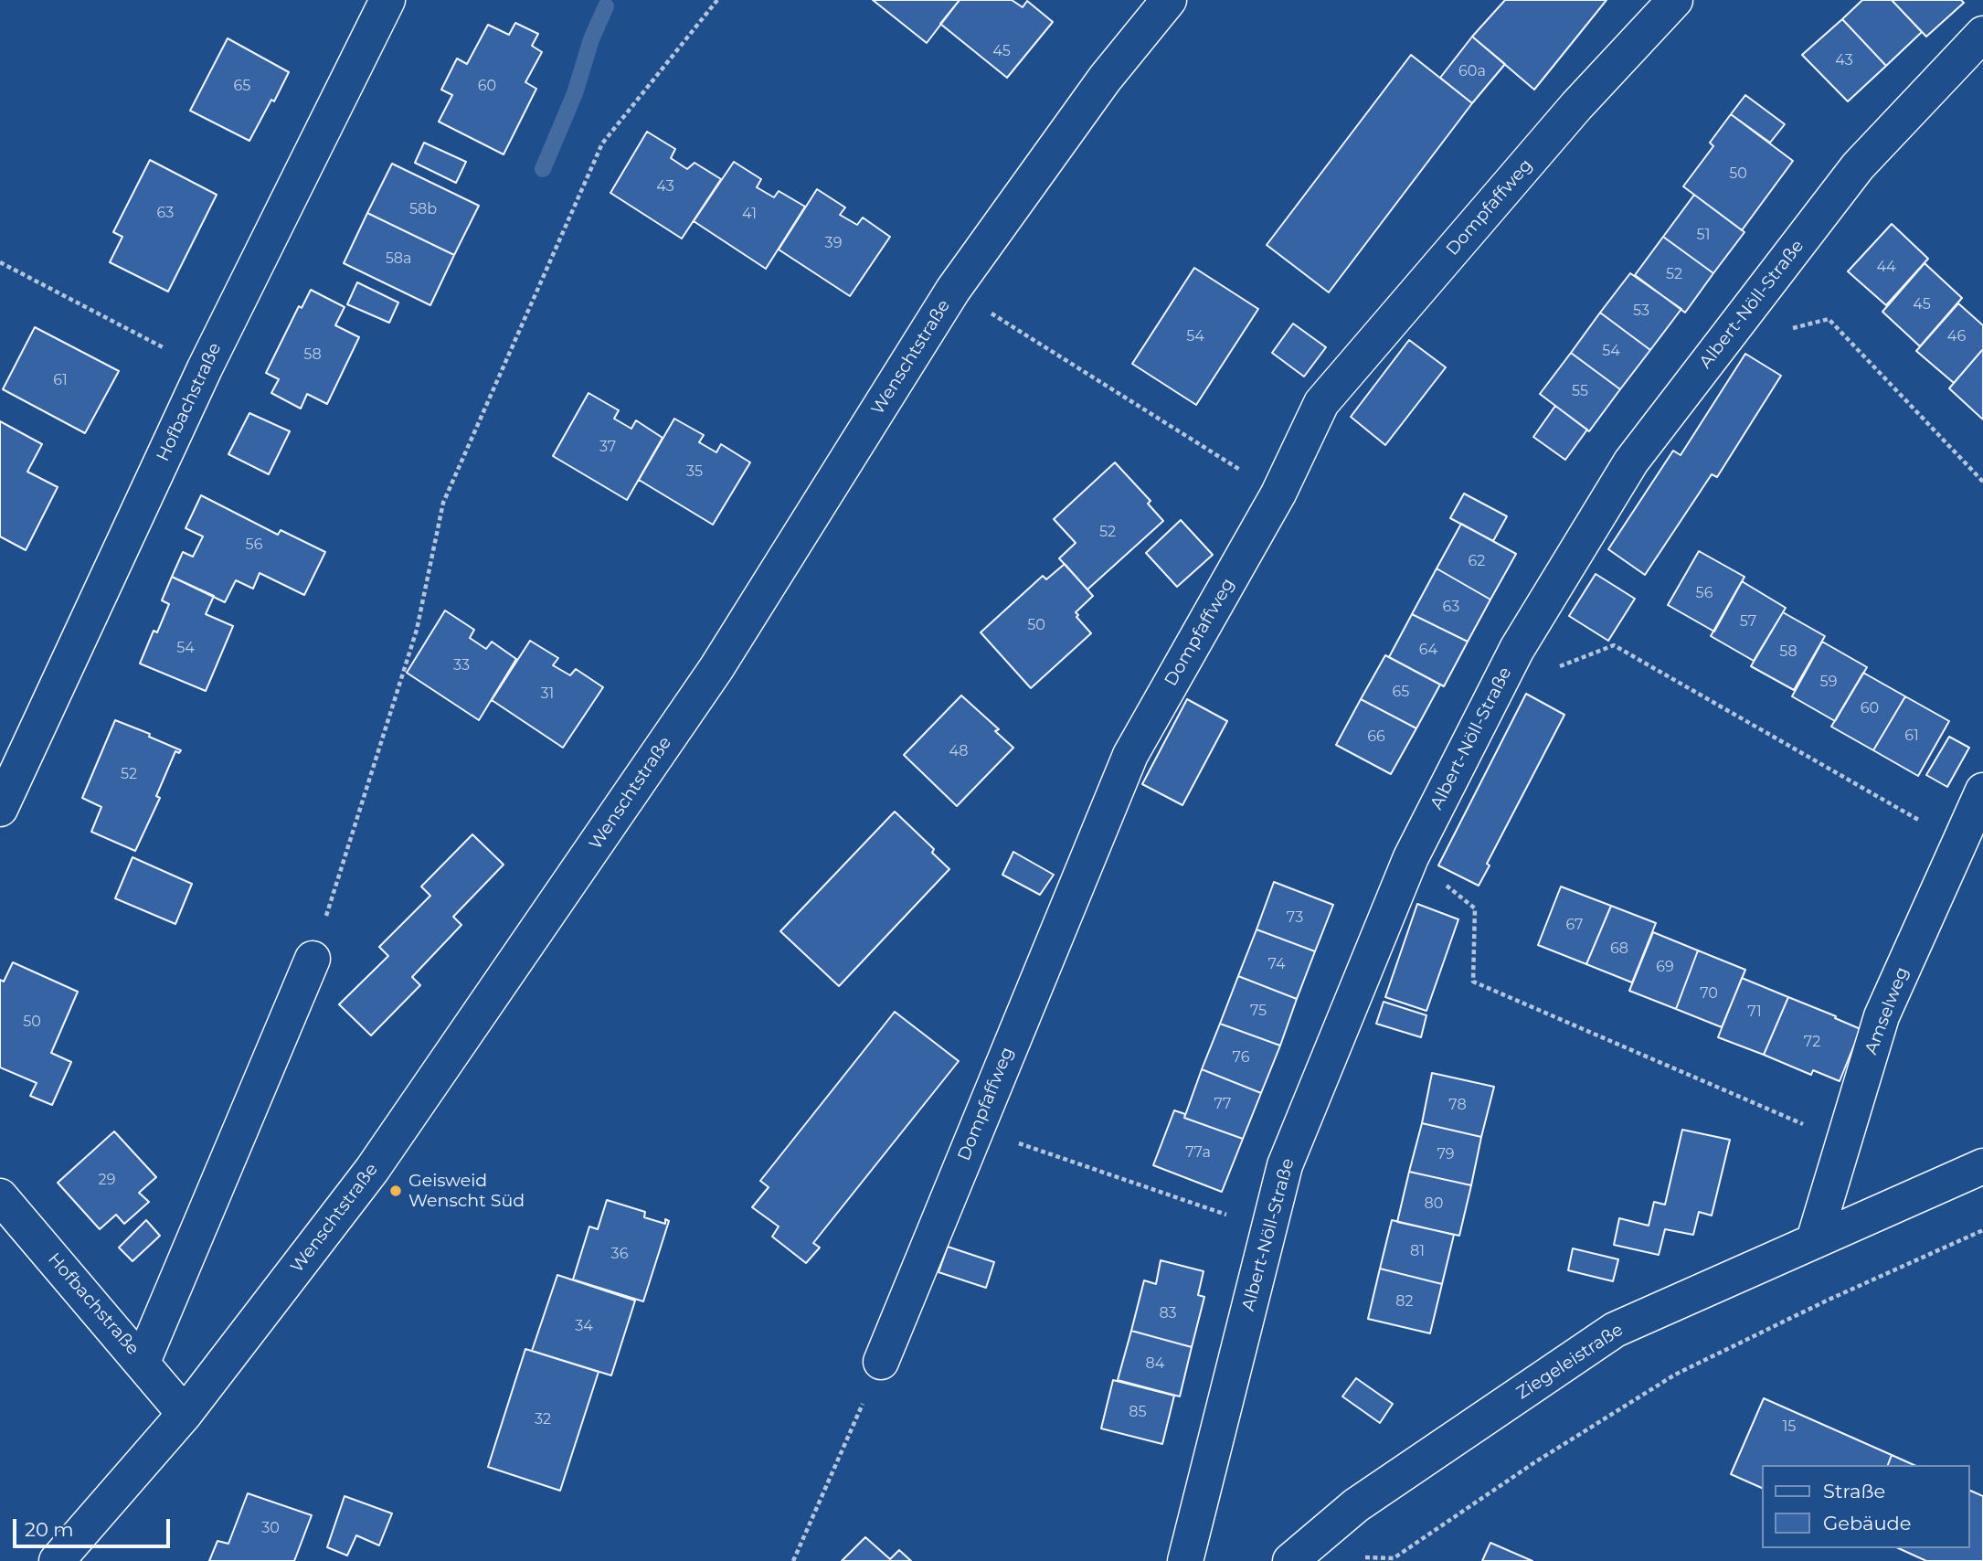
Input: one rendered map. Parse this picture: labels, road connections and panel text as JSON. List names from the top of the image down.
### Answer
{
  "streets": {
    "street": [
      "Dompfaffweg",
      "Albert-Nöll-Straße",
      "Wenschtstraße",
      "Hofbachstraße",
      "Amselweg",
      "Ziegeleistraße"
    ]
  },
  "crossings": [
    ["Wenschtstraße", "Hofbachstraße"],
    ["Amselweg", "Ziegeleistraße"]
  ],
  "places": ["Geisweid Wenscht Süd"],
  "house_numbers": [
    "45",
    "43",
    "60a",
    "65",
    "60",
    "50",
    "43",
    "58b",
    "63",
    "41",
    "51",
    "39",
    "58a",
    "44",
    "52",
    "45",
    "53",
    "54",
    "46",
    "54",
    "58",
    "61",
    "55",
    "37",
    "35",
    "52",
    "56",
    "62",
    "56",
    "63",
    "57",
    "50",
    "54",
    "64",
    "58",
    "33",
    "59",
    "65",
    "31",
    "60",
    "61",
    "66",
    "48",
    "52",
    "73",
    "67",
    "68",
    "74",
    "69",
    "70",
    "75",
    "71",
    "50",
    "72",
    "76",
    "77",
    "78",
    "77a",
    "79",
    "29",
    "80",
    "81",
    "36",
    "82",
    "83",
    "34",
    "84",
    "85",
    "32",
    "15",
    "30"
  ],
  "legend": ["Straße", "Gebäude"],
  "scale_bar": "20 m"
}
